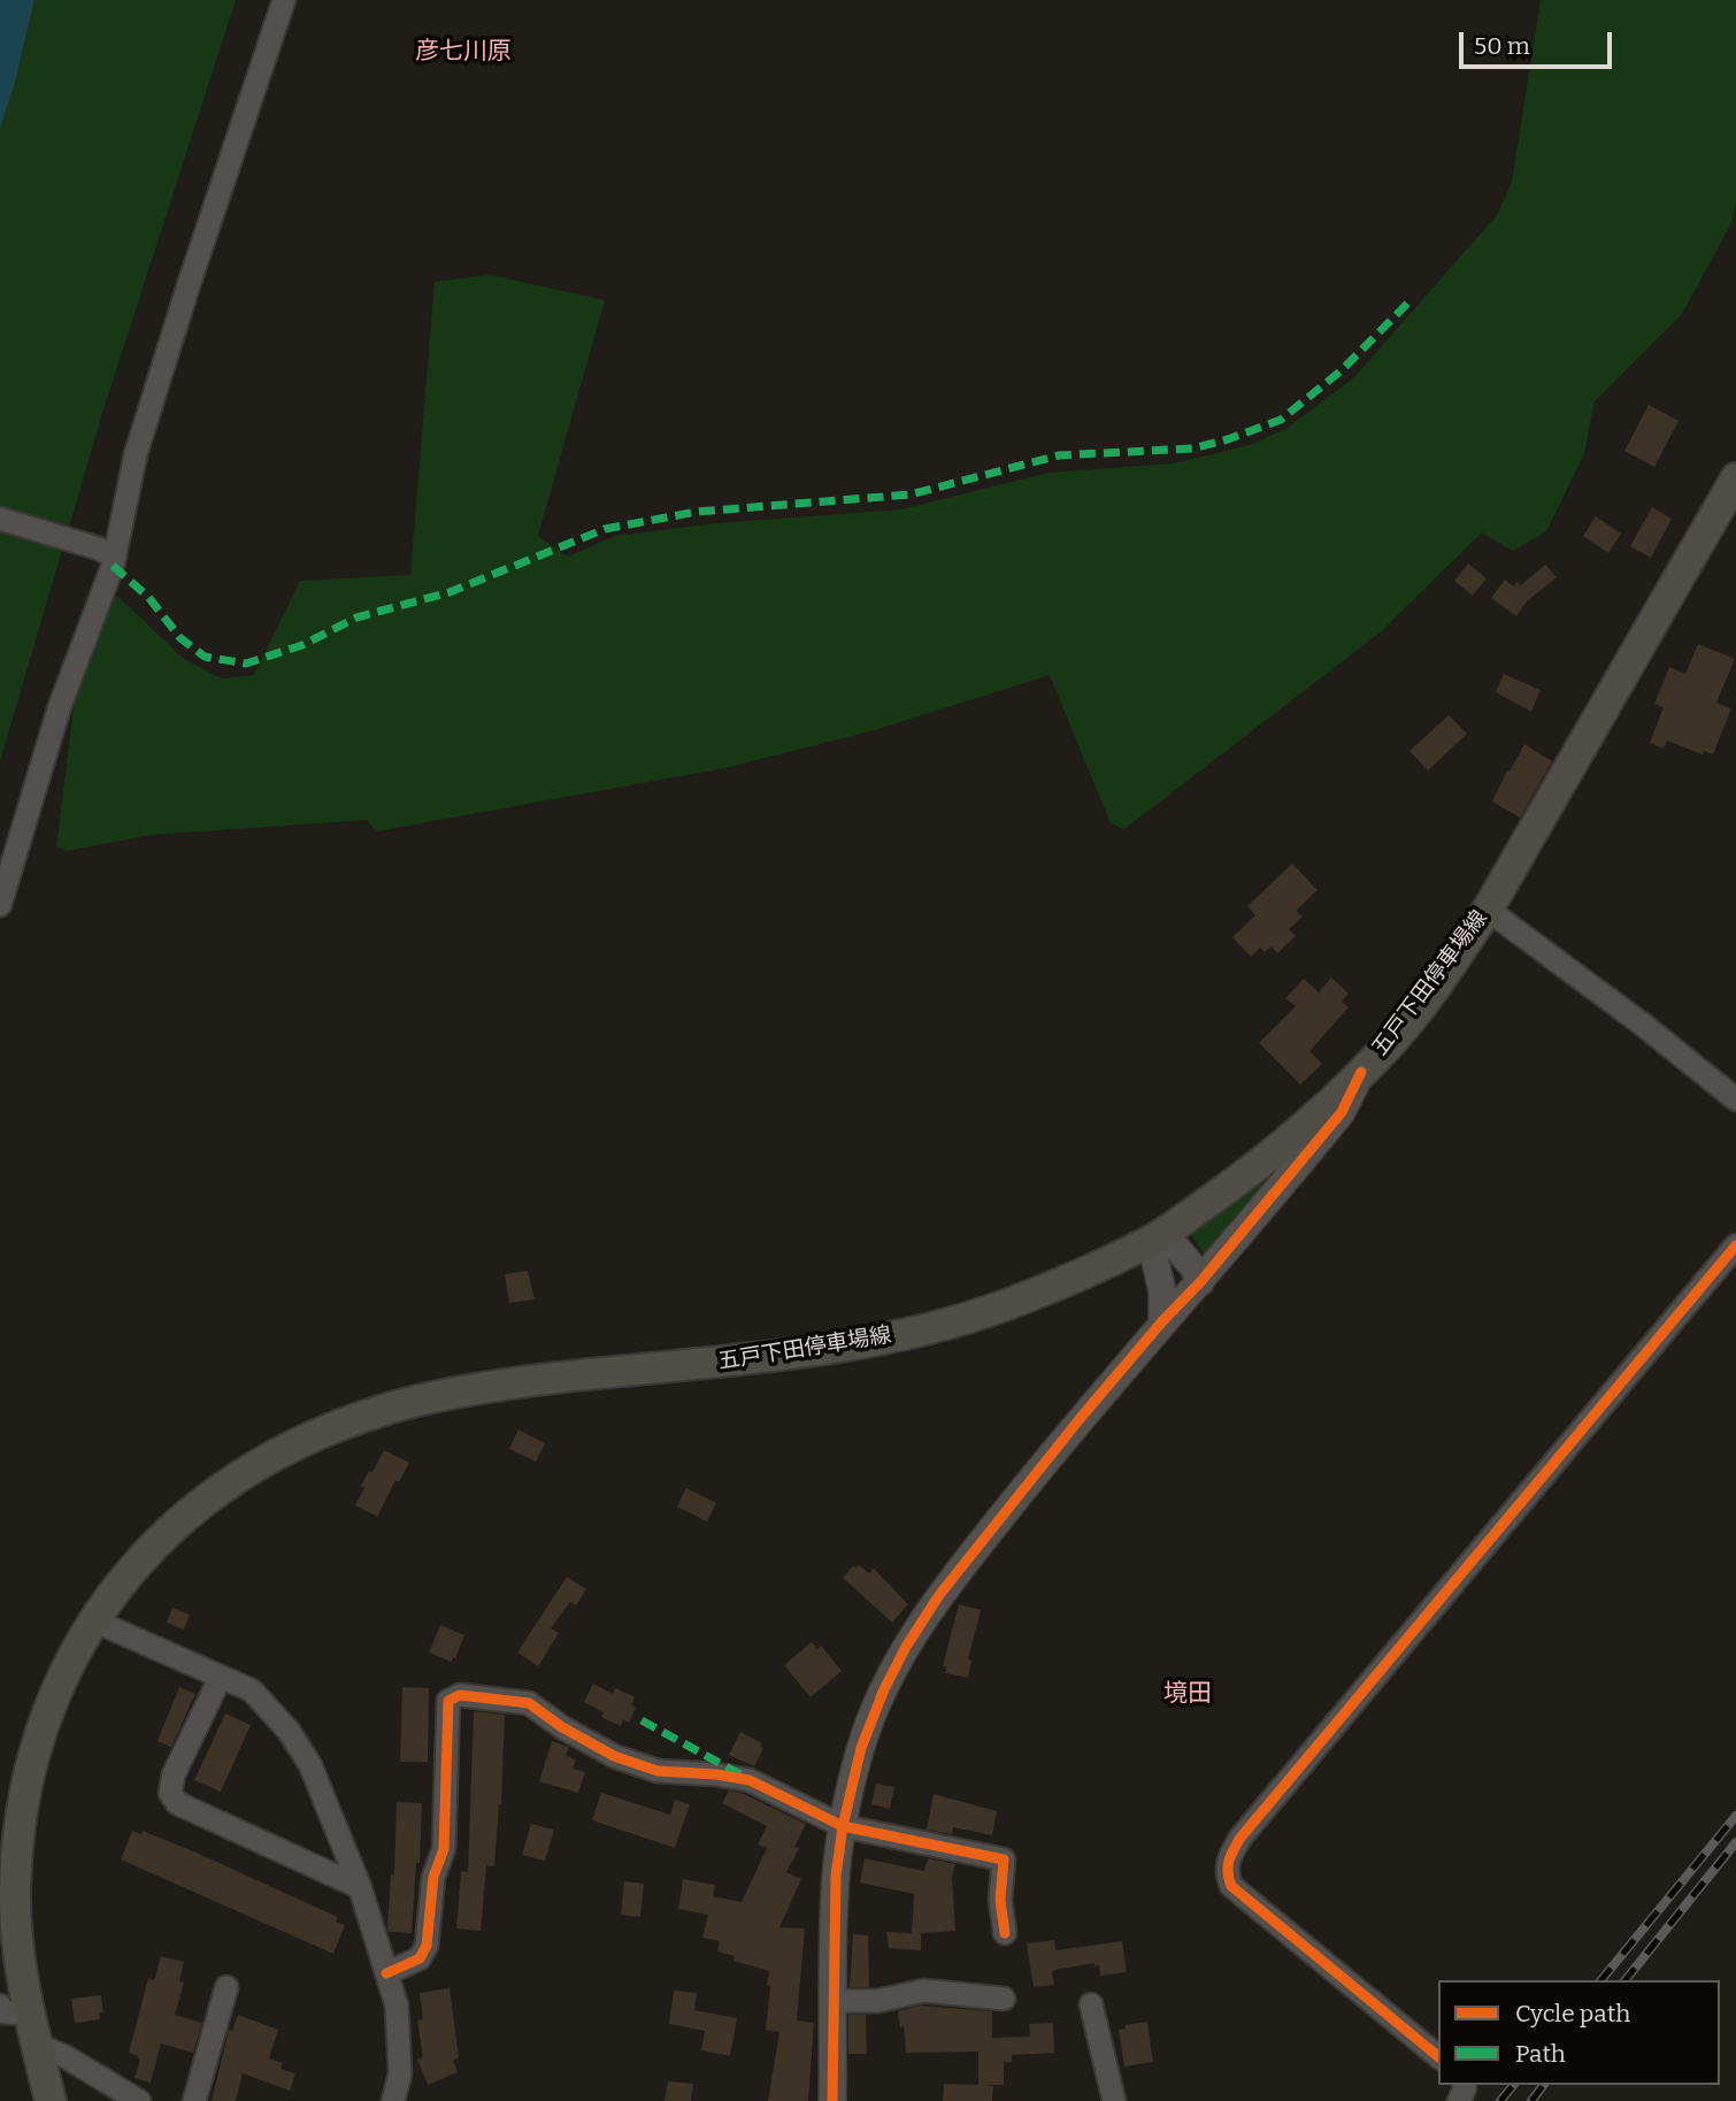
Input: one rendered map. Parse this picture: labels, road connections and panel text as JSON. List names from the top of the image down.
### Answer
{
  "streets": {
    "main road": ["五戸下田停車場線"]
  },
  "districts": ["彦七川原", "境田"],
  "legend": ["Cycle path", "Path"],
  "scale_bar": "50 m"
}
